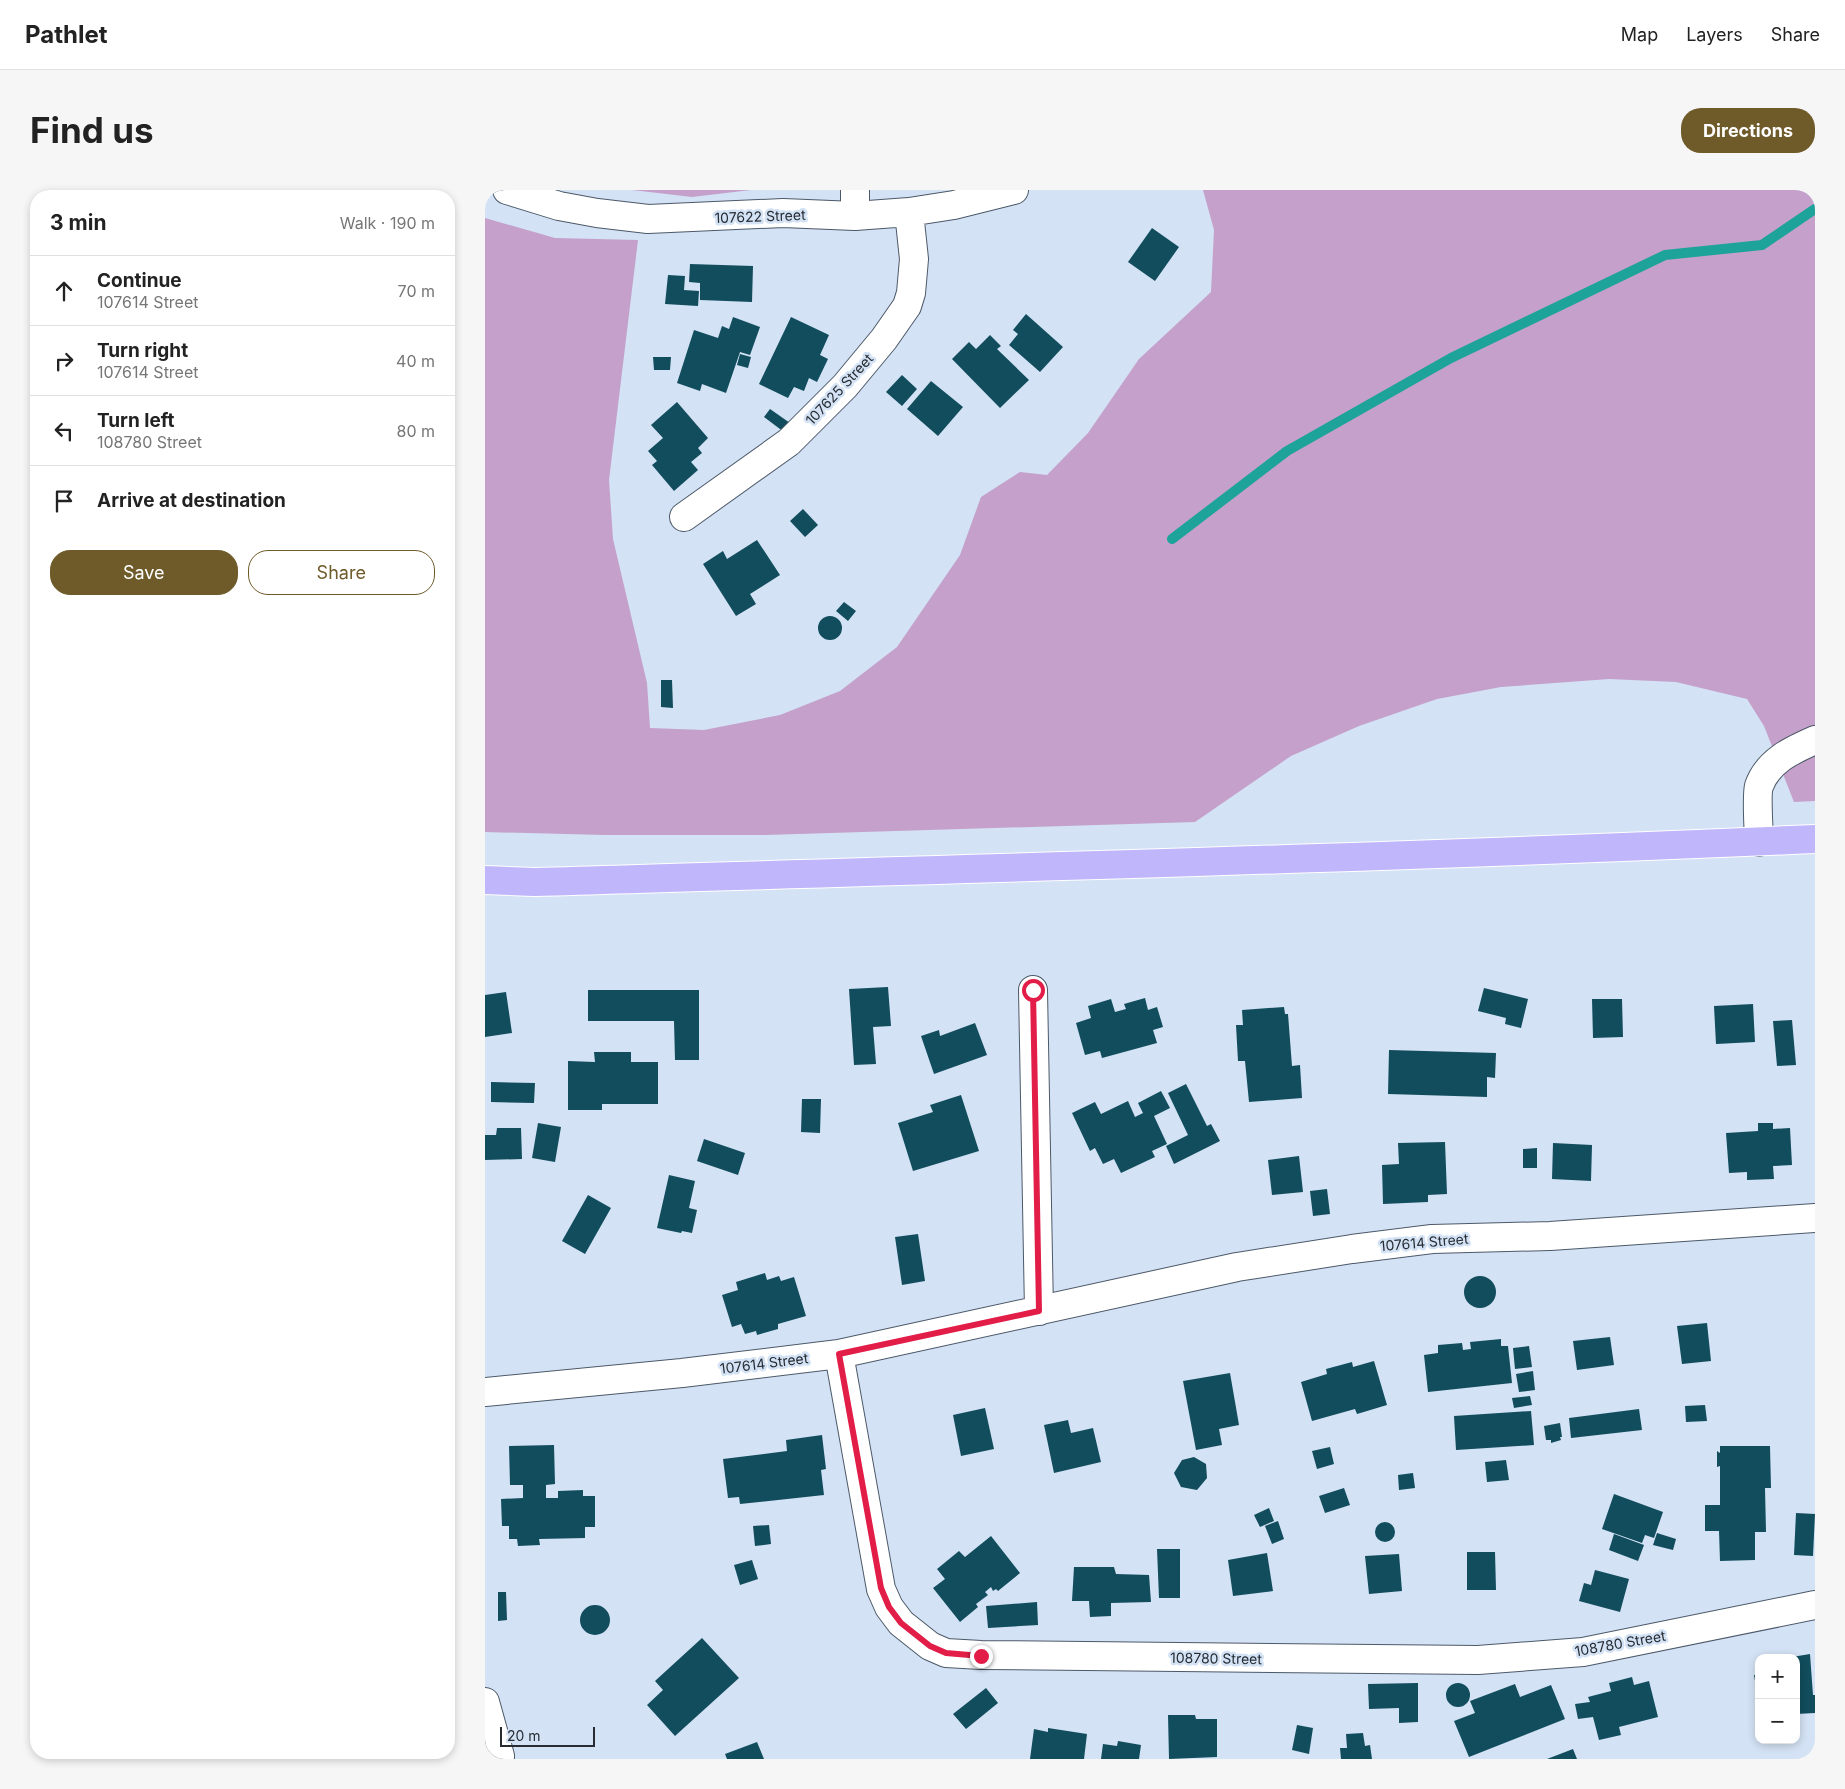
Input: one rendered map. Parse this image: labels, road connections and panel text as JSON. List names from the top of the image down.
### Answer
{
  "streets": {
    "street": [
      "107622 Street",
      "107625 Street",
      "107614 Street",
      "108780 Street"
    ]
  },
  "crossings": [
    ["107622 Street", "107625 Street"],
    ["107614 Street", "108780 Street"]
  ],
  "scale_bar": "20 m",
  "page": {
    "header": "Pathlet",
    "nav": ["Map", "Layers", "Share"],
    "buttons": [
      "Directions",
      ["Save", "Share"]
    ],
    "title": "Find us",
    "heading": ["3 min", "Walk · 190 m"],
    "list": [
      ["Continue", "107614 Street", "70 m"],
      ["Turn right", "107614 Street", "40 m"],
      ["Turn left", "108780 Street", "80 m"],
      "Arrive at destination"
    ],
    "map_buttons": ["+", "−"],
    "scale": "20 m"
  }
}
